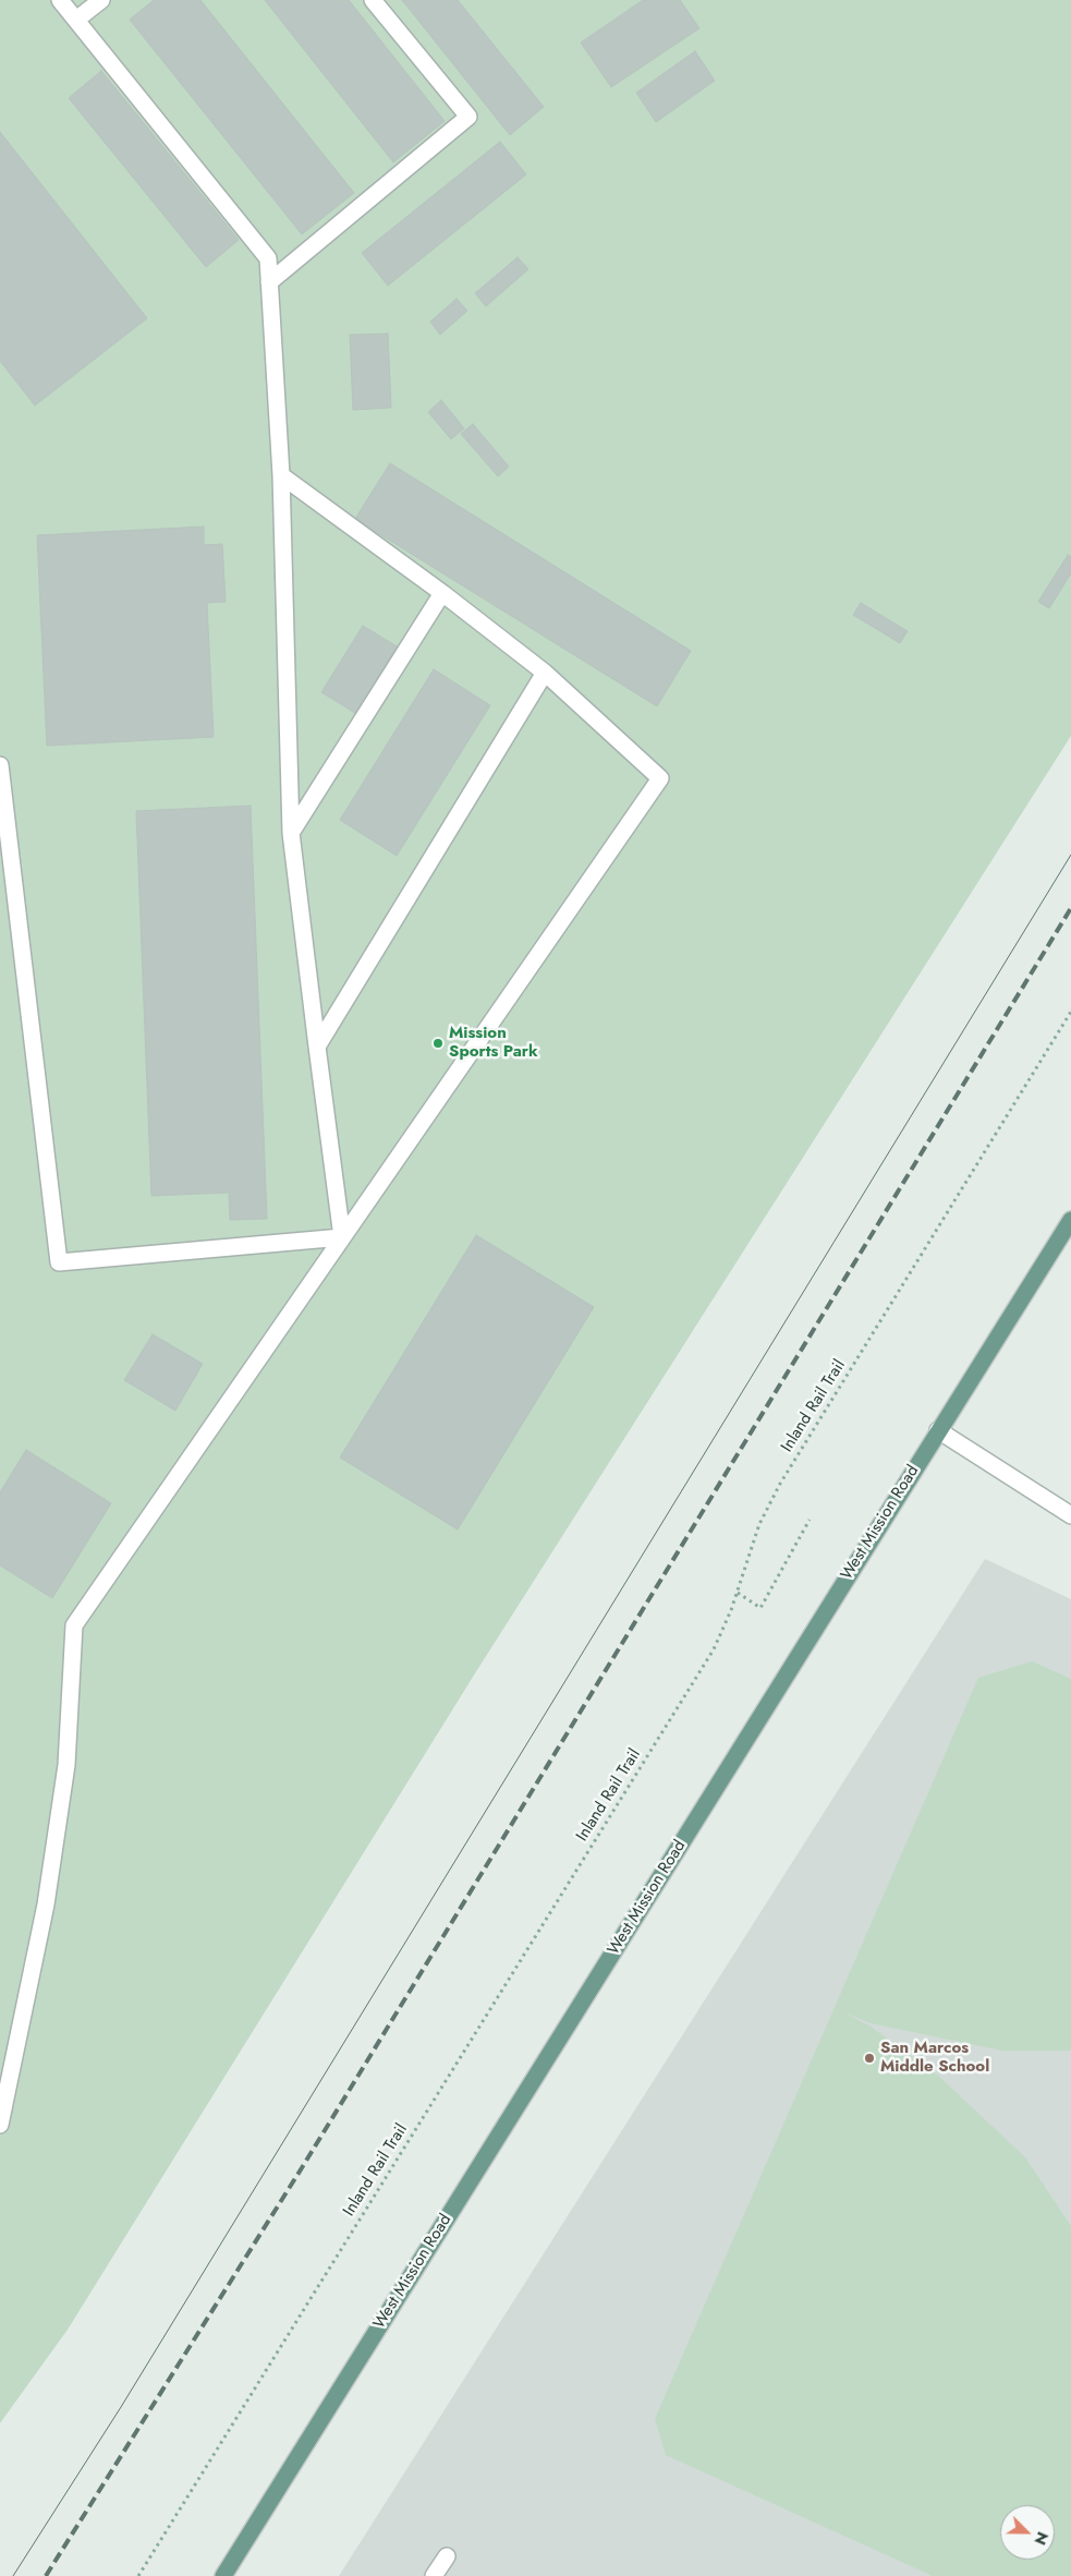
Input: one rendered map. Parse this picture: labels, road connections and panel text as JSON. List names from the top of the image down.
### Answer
{
  "streets": {
    "main road": ["West Mission Road"],
    "path": ["Inland Rail Trail"]
  },
  "places": ["Mission Sports Park", "San Marcos Middle School"],
  "north": "bottom right"
}
